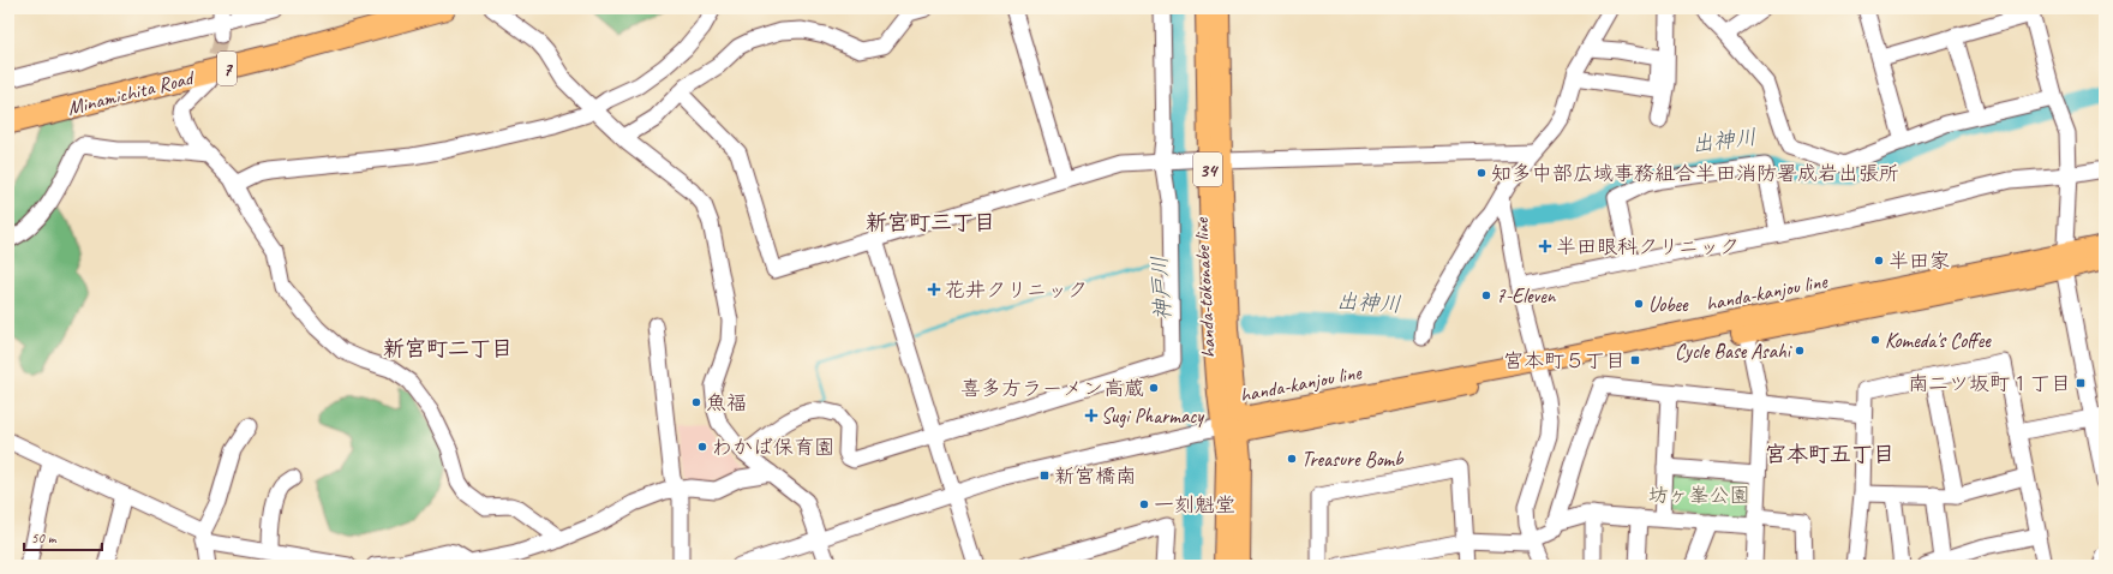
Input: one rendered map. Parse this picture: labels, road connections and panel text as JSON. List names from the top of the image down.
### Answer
{
  "streets": {
    "highway": ["7", "Minamichita Road"],
    "main road": ["34", "handa-tokonabe line", "handa-kanjou line"]
  },
  "crossings": [
    ["handa-tokonabe line", "handa-kanjou line"]
  ],
  "districts": ["新宮町三丁目", "新宮町二丁目", "宮本町五丁目"],
  "water": ["出神川", "神戸川"],
  "parks": ["坊ヶ峯公園"],
  "places": {
    "other": [
      "知多中部広域事務組合半田消防署成岩出張所",
      "半田家",
      "7-Eleven",
      "Uobee",
      "Komeda's Coffee",
      "Cycle Base Asahi",
      "喜多方ラーメン高蔵",
      "魚福",
      "わかば保育園",
      "Treasure Bomb",
      "一刻魁堂"
    ],
    "health": ["半田眼科クリニック", "花井クリニック", "Sugi Pharmacy"],
    "transit": ["宮本町５丁目", "南二ツ坂町１丁目", "新宮橋南"]
  },
  "scale_bar": "50 m"
}
